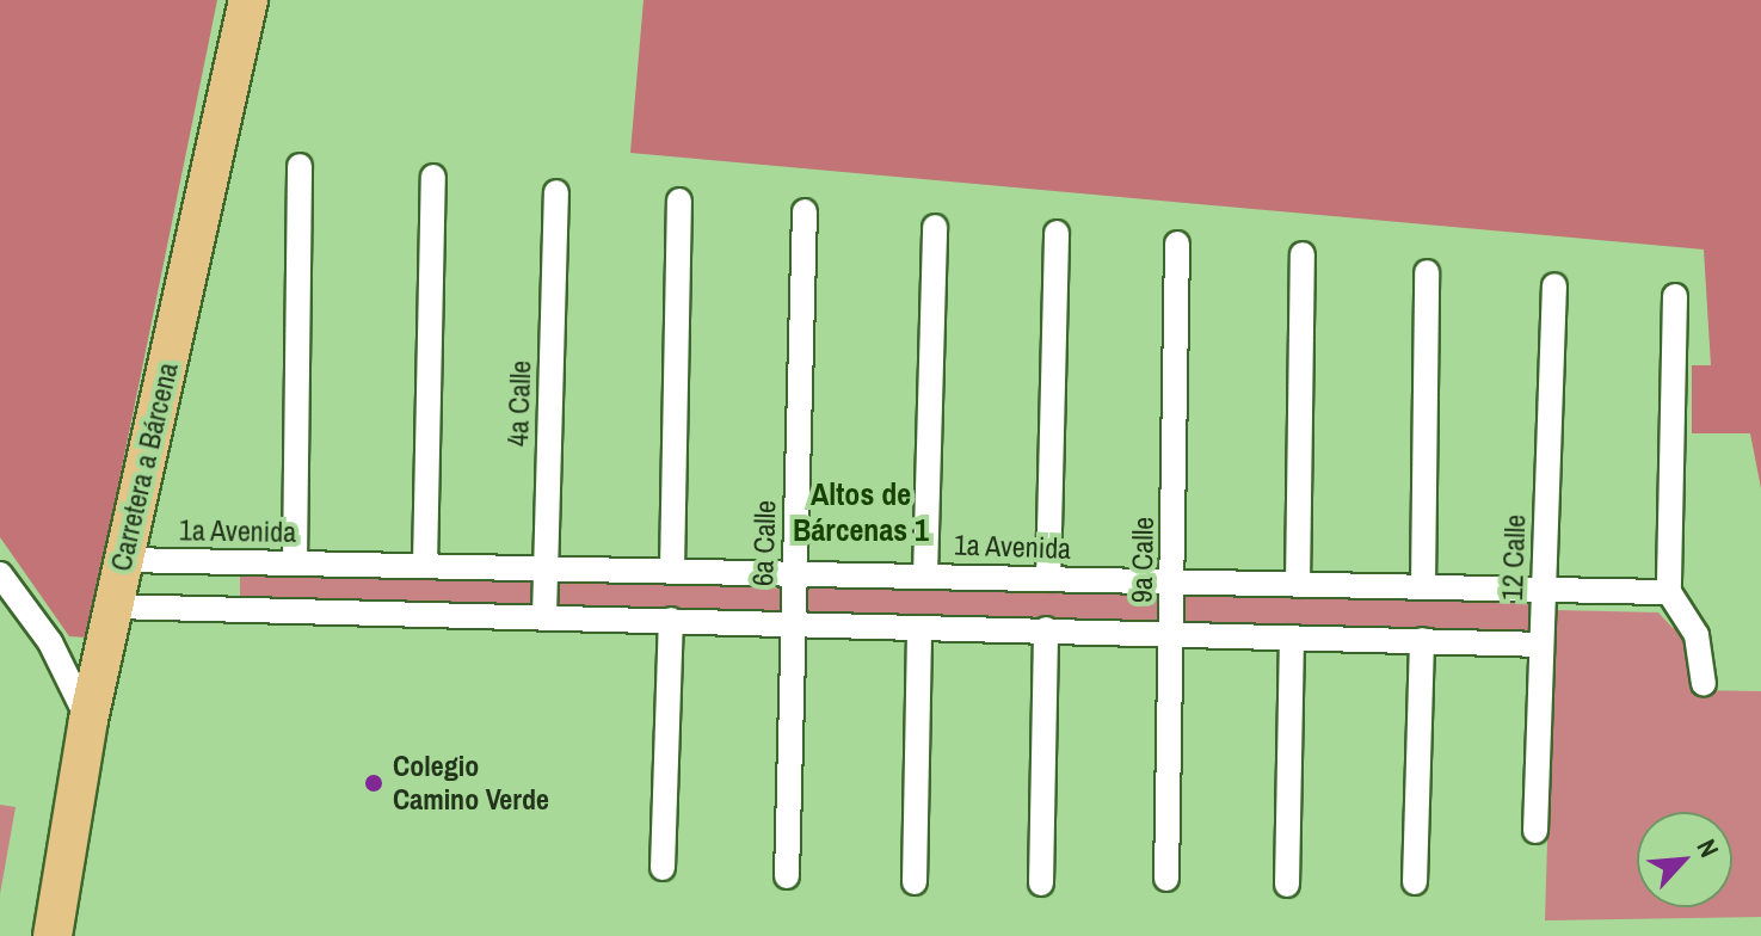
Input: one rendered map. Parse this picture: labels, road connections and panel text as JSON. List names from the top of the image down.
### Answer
{
  "streets": {
    "main road": ["Carretera a Bárcena"],
    "street": [
      "4a Calle",
      "1a Avenida",
      "6a Calle",
      "12 Calle",
      "9a Calle"
    ]
  },
  "crossings": [
    ["4a Calle", "1a Avenida"],
    ["Carretera a Bárcena", "1a Avenida"],
    ["1a Avenida", "6a Calle"],
    ["1a Avenida", "12 Calle"],
    ["1a Avenida", "9a Calle"]
  ],
  "districts": ["Altos de Bárcenas 1"],
  "places": ["Colegio Camino Verde"],
  "north": "top right"
}
